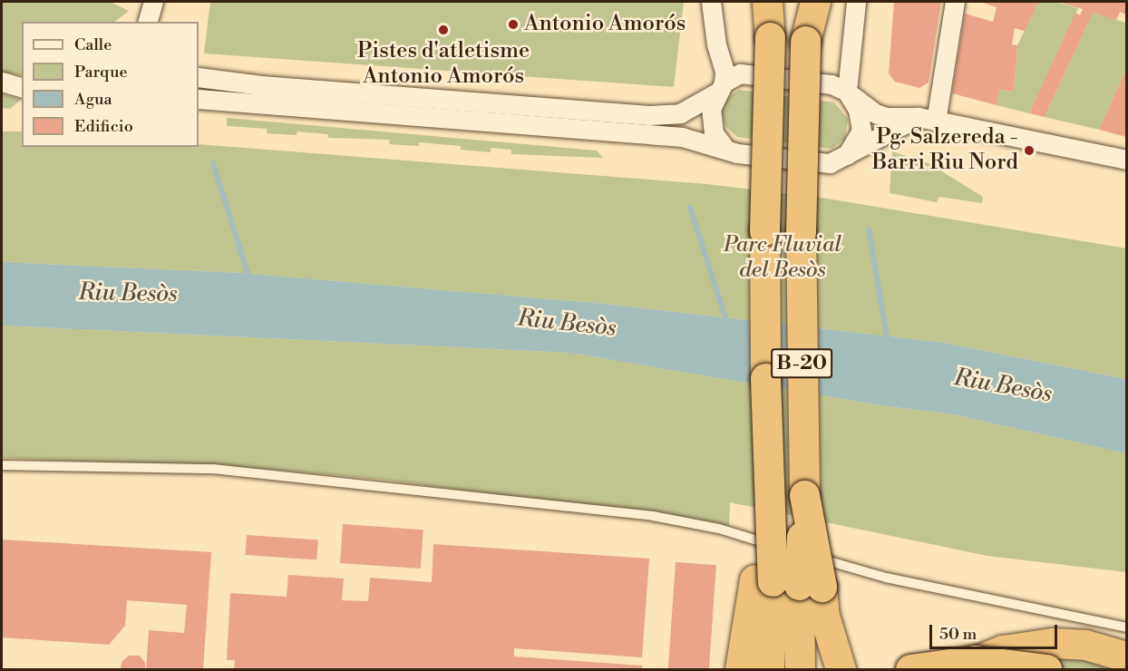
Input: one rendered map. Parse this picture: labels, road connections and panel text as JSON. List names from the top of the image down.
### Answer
{
  "streets": {
    "highway": ["B-20"]
  },
  "water": ["Riu Besòs"],
  "parks": ["Parc Fluvial del Besòs"],
  "places": ["Antonio Amorós", "Pistes d'atletisme Antonio Amorós", "Pg. Salzereda - Barri Riu Nord"],
  "legend": [
    "Calle",
    "Parque",
    "Agua",
    "Edificio"
  ],
  "scale_bar": "50 m"
}
